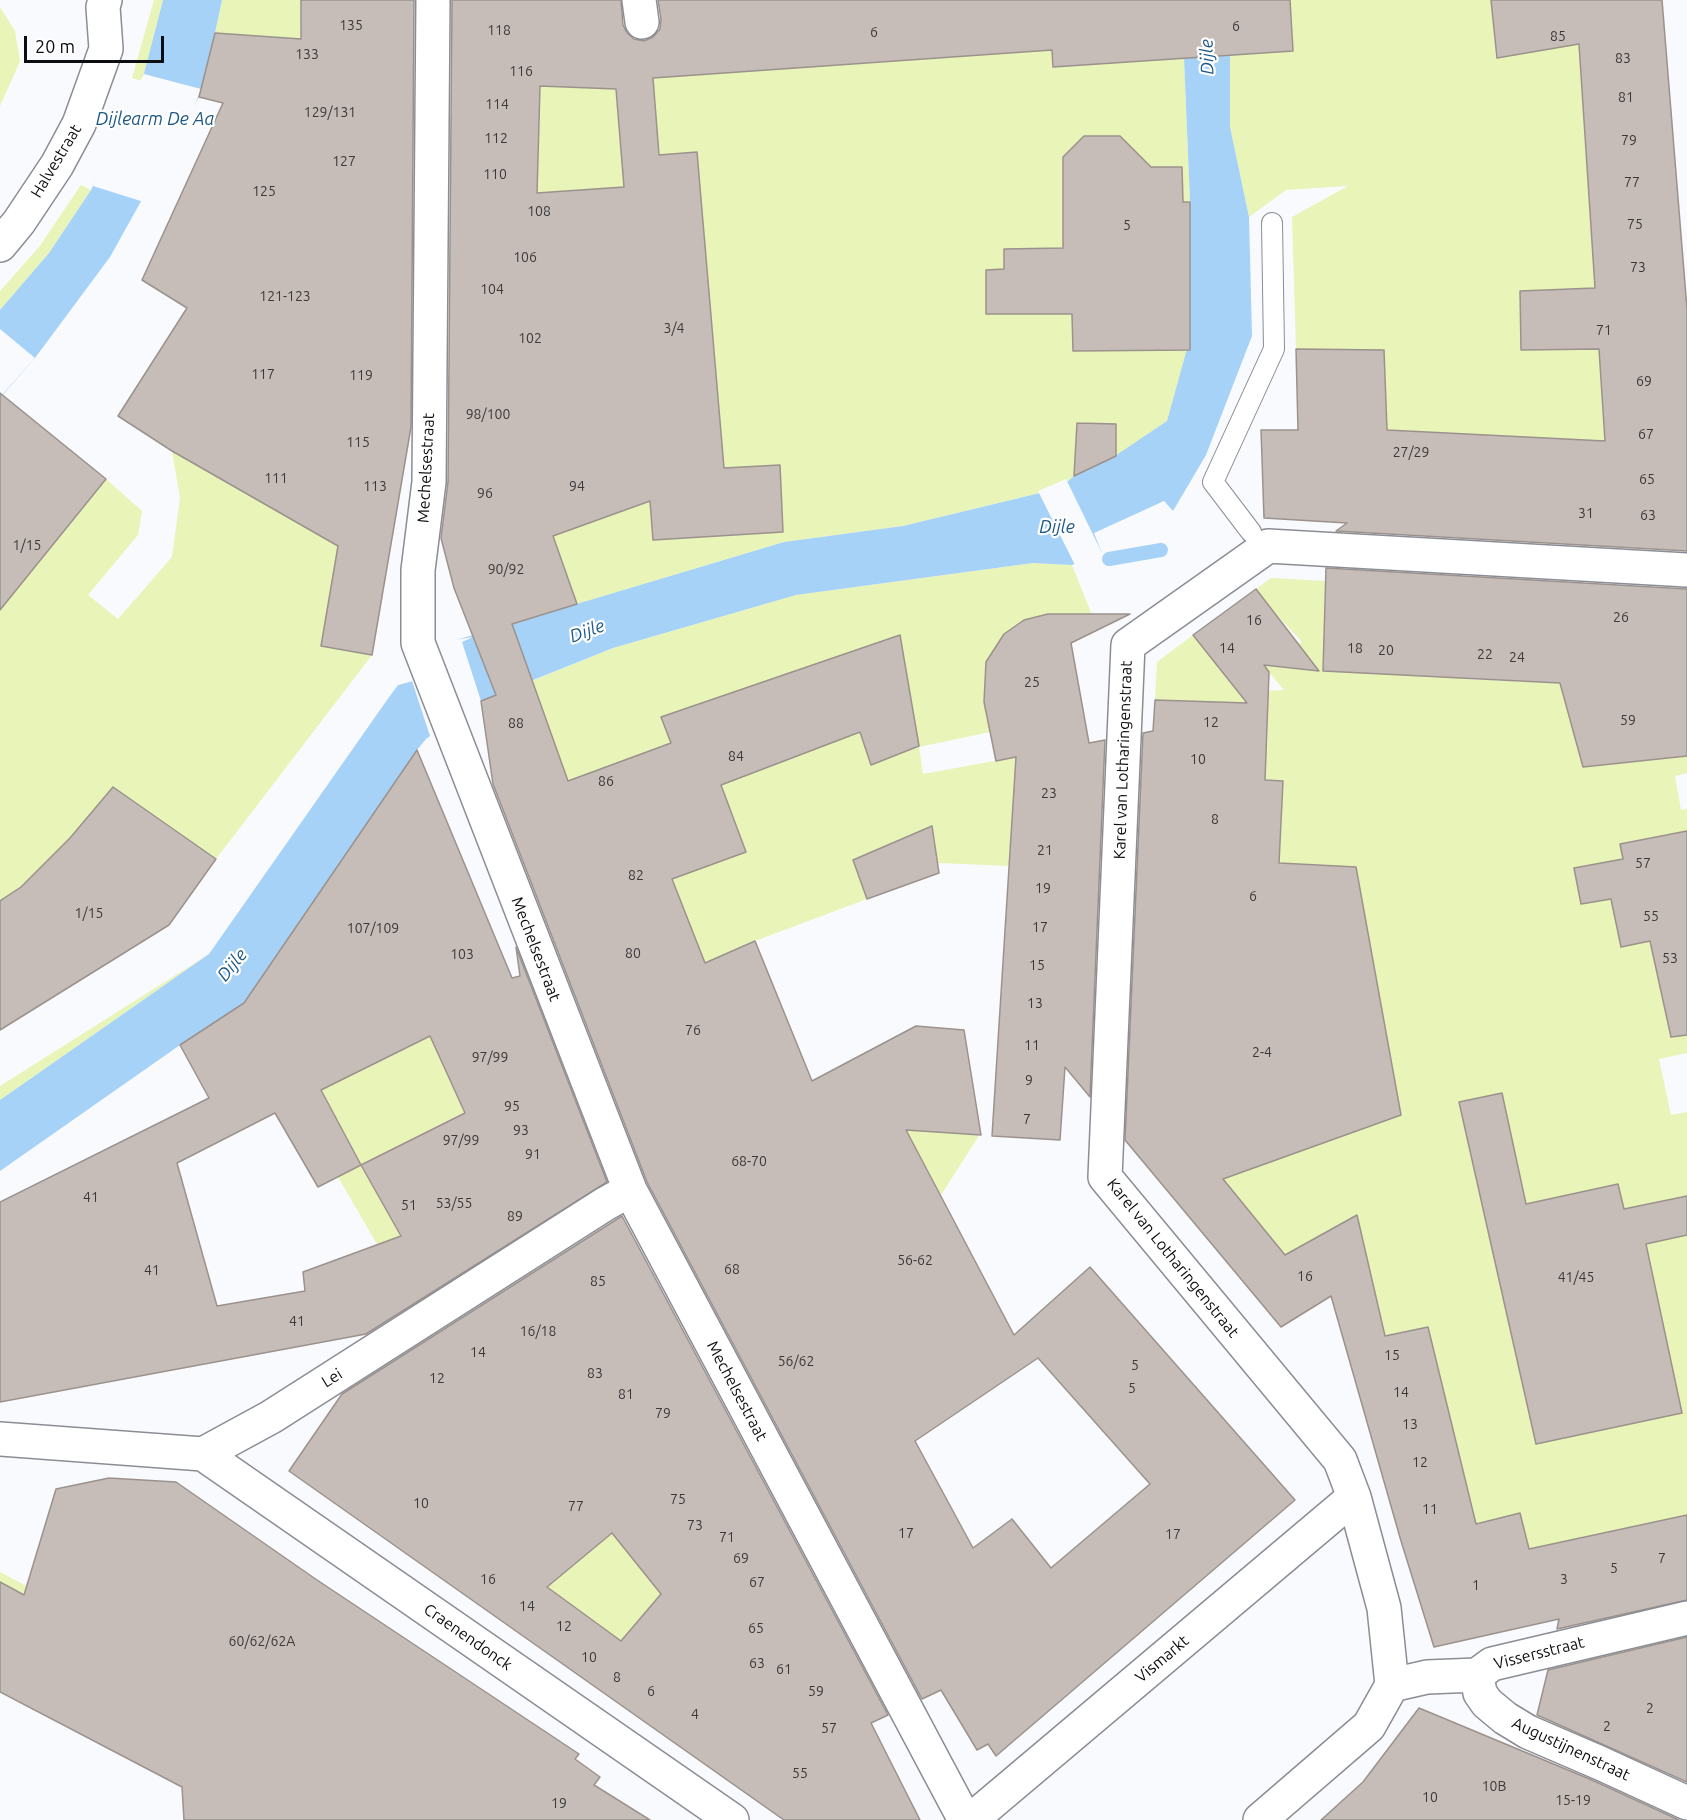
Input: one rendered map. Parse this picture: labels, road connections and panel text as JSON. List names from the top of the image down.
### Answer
{
  "streets": {
    "street": [
      "Halvestraat",
      "Mechelsestraat",
      "Karel van Lotharingenstraat",
      "Lei",
      "Craenendonck",
      "Vissersstraat",
      "Vismarkt",
      "Augustijnenstraat"
    ]
  },
  "crossings": [
    ["Mechelsestraat", "Lei"],
    ["Karel van Lotharingenstraat", "Vismarkt"],
    ["Lei", "Craenendonck"],
    ["Vissersstraat", "Augustijnenstraat"]
  ],
  "water": ["Dijle", "Dijlearm De Aa"],
  "house_numbers": [
    "135",
    "6",
    "118",
    "6",
    "85",
    "133",
    "83",
    "116",
    "81",
    "114",
    "129/131",
    "112",
    "79",
    "127",
    "110",
    "77",
    "125",
    "108",
    "75",
    "5",
    "106",
    "73",
    "104",
    "121-123",
    "3/4",
    "71",
    "102",
    "117",
    "119",
    "69",
    "98/100",
    "67",
    "115",
    "27/29",
    "111",
    "65",
    "113",
    "94",
    "96",
    "31",
    "63",
    "1/15",
    "90/92",
    "26",
    "16",
    "14",
    "18",
    "20",
    "22",
    "24",
    "25",
    "59",
    "12",
    "88",
    "84",
    "10",
    "86",
    "23",
    "8",
    "21",
    "57",
    "82",
    "19",
    "6",
    "1/15",
    "55",
    "17",
    "107/109",
    "80",
    "103",
    "53",
    "15",
    "13",
    "76",
    "11",
    "2-4",
    "97/99",
    "9",
    "95",
    "7",
    "93",
    "97/99",
    "91",
    "68-70",
    "41",
    "53/55",
    "51",
    "89",
    "56-62",
    "68",
    "41",
    "16",
    "41/45",
    "85",
    "41",
    "16/18",
    "14",
    "15",
    "56/62",
    "5",
    "83",
    "12",
    "5",
    "14",
    "81",
    "79",
    "13",
    "12",
    "75",
    "10",
    "77",
    "11",
    "73",
    "17",
    "17",
    "71",
    "69",
    "7",
    "5",
    "16",
    "3",
    "67",
    "1",
    "14",
    "12",
    "65",
    "60/62/62A",
    "10",
    "63",
    "61",
    "8",
    "6",
    "59",
    "2",
    "4",
    "2",
    "57",
    "55",
    "10B",
    "10",
    "15-19",
    "19"
  ],
  "scale_bar": "20 m"
}
